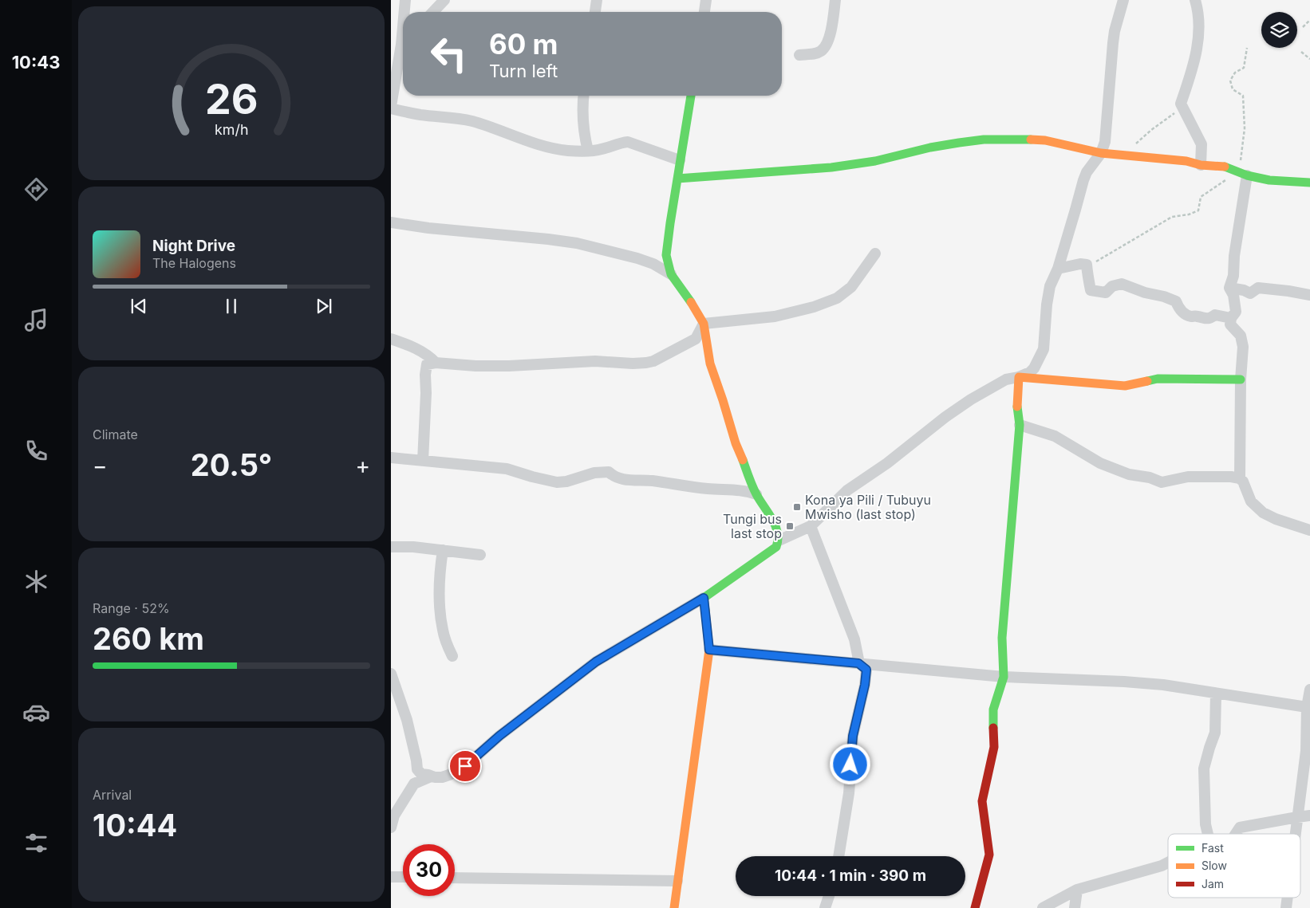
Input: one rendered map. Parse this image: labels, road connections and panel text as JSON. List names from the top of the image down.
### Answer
{
  "places": {
    "transit": ["Kona ya Pili / Tubuyu Mwisho (last stop)", "Tungi bus last stop"]
  },
  "legend": ["Fast", "Slow", "Jam"],
  "page": {
    "tabs": "10:43",
    "turn": ["60 m", "Turn left"],
    "song": ["Night Drive", "The Halogens"],
    "tile": [
      "Climate",
      ["Range · 52%", "260 km"],
      ["Arrival", "10:44"]
    ],
    "heat": ["−", "20.5°", "+"],
    "limit": "30",
    "trip": "10:44 · 1 min · 390 m",
    "gauge": ["26", "km/h"]
  }
}
